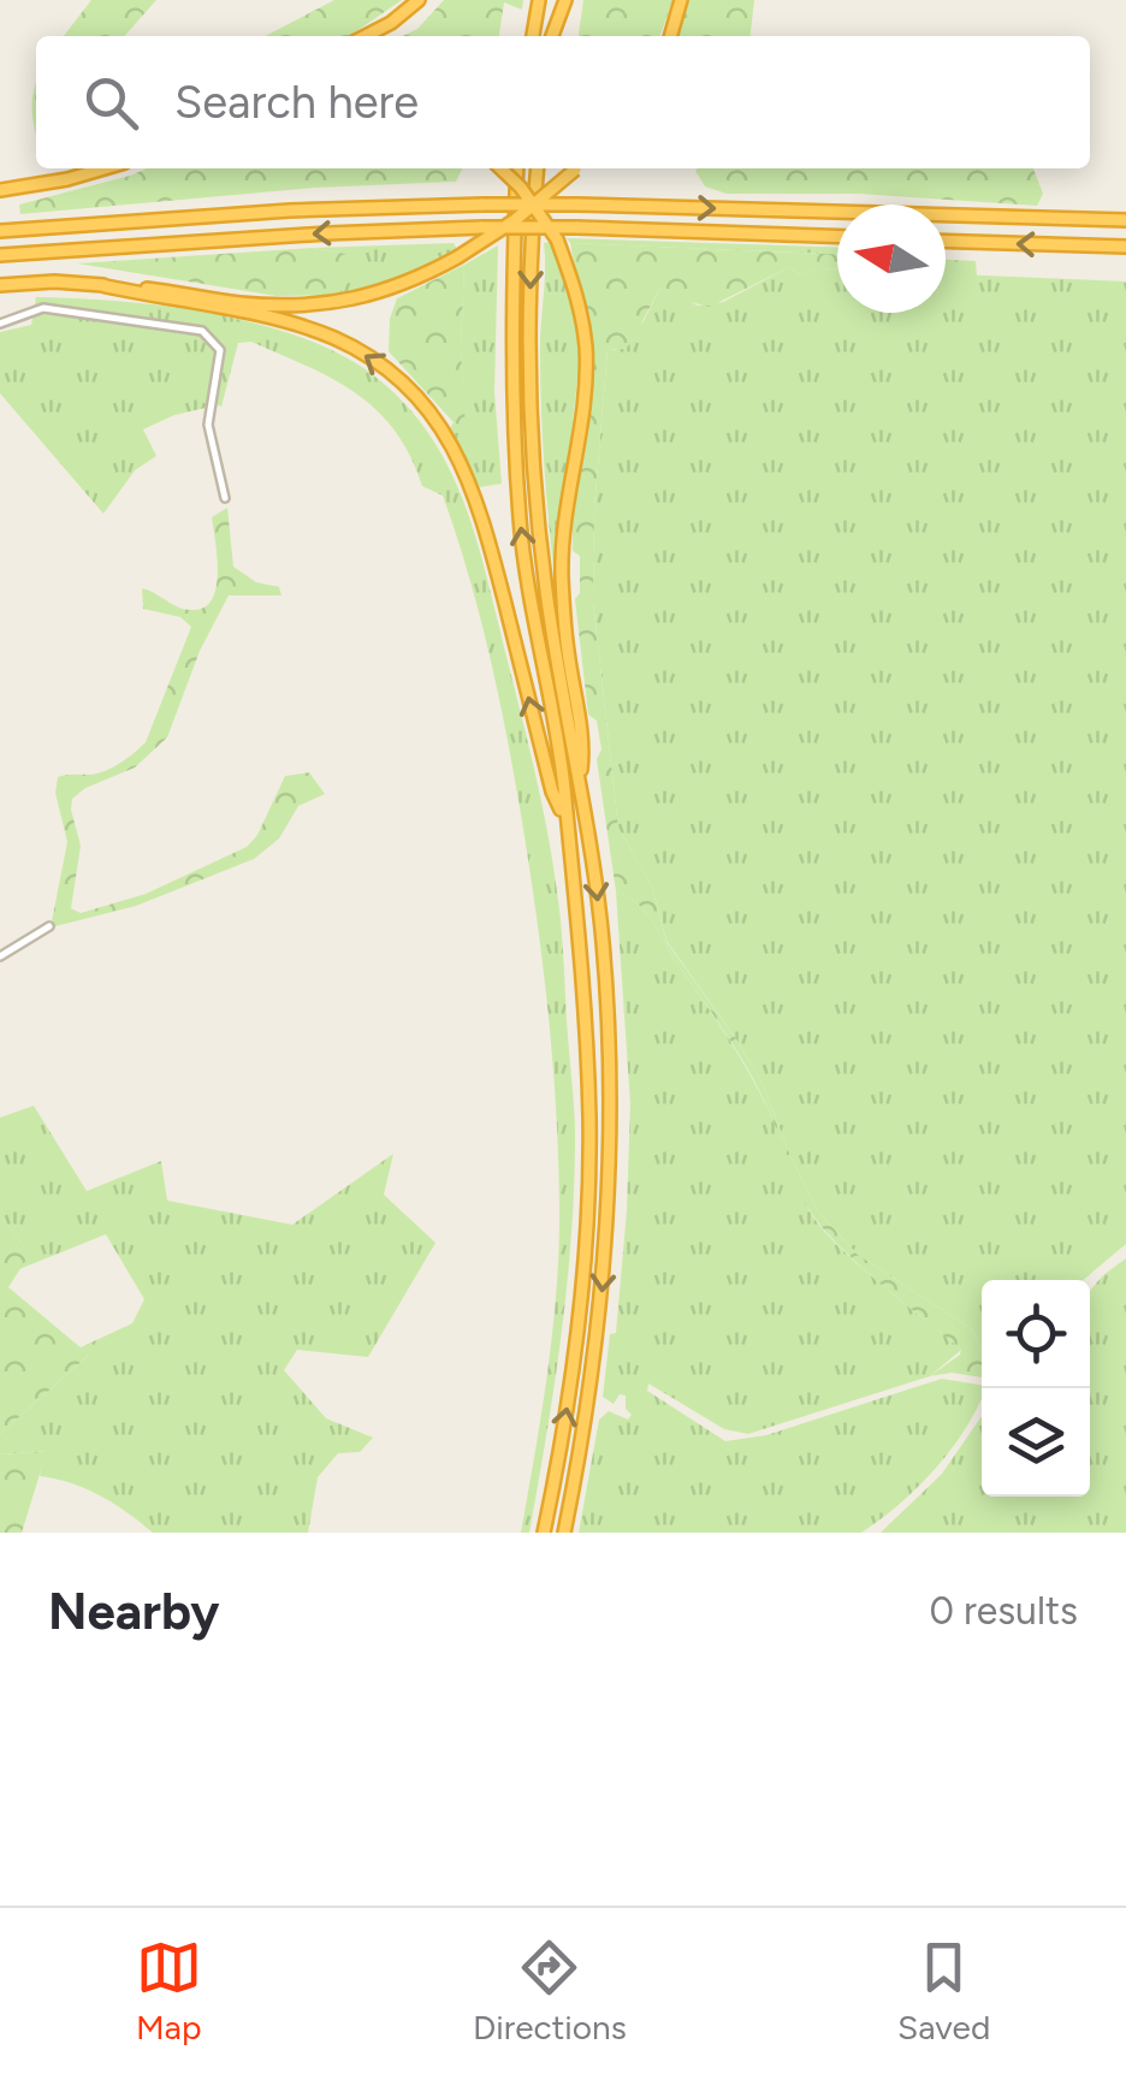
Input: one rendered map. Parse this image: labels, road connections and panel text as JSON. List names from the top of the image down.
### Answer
{
  "north": "left",
  "page": {
    "search": "Search here",
    "heading": ["Nearby", "0 results"],
    "nav": ["Map", "Directions", "Saved"]
  }
}
